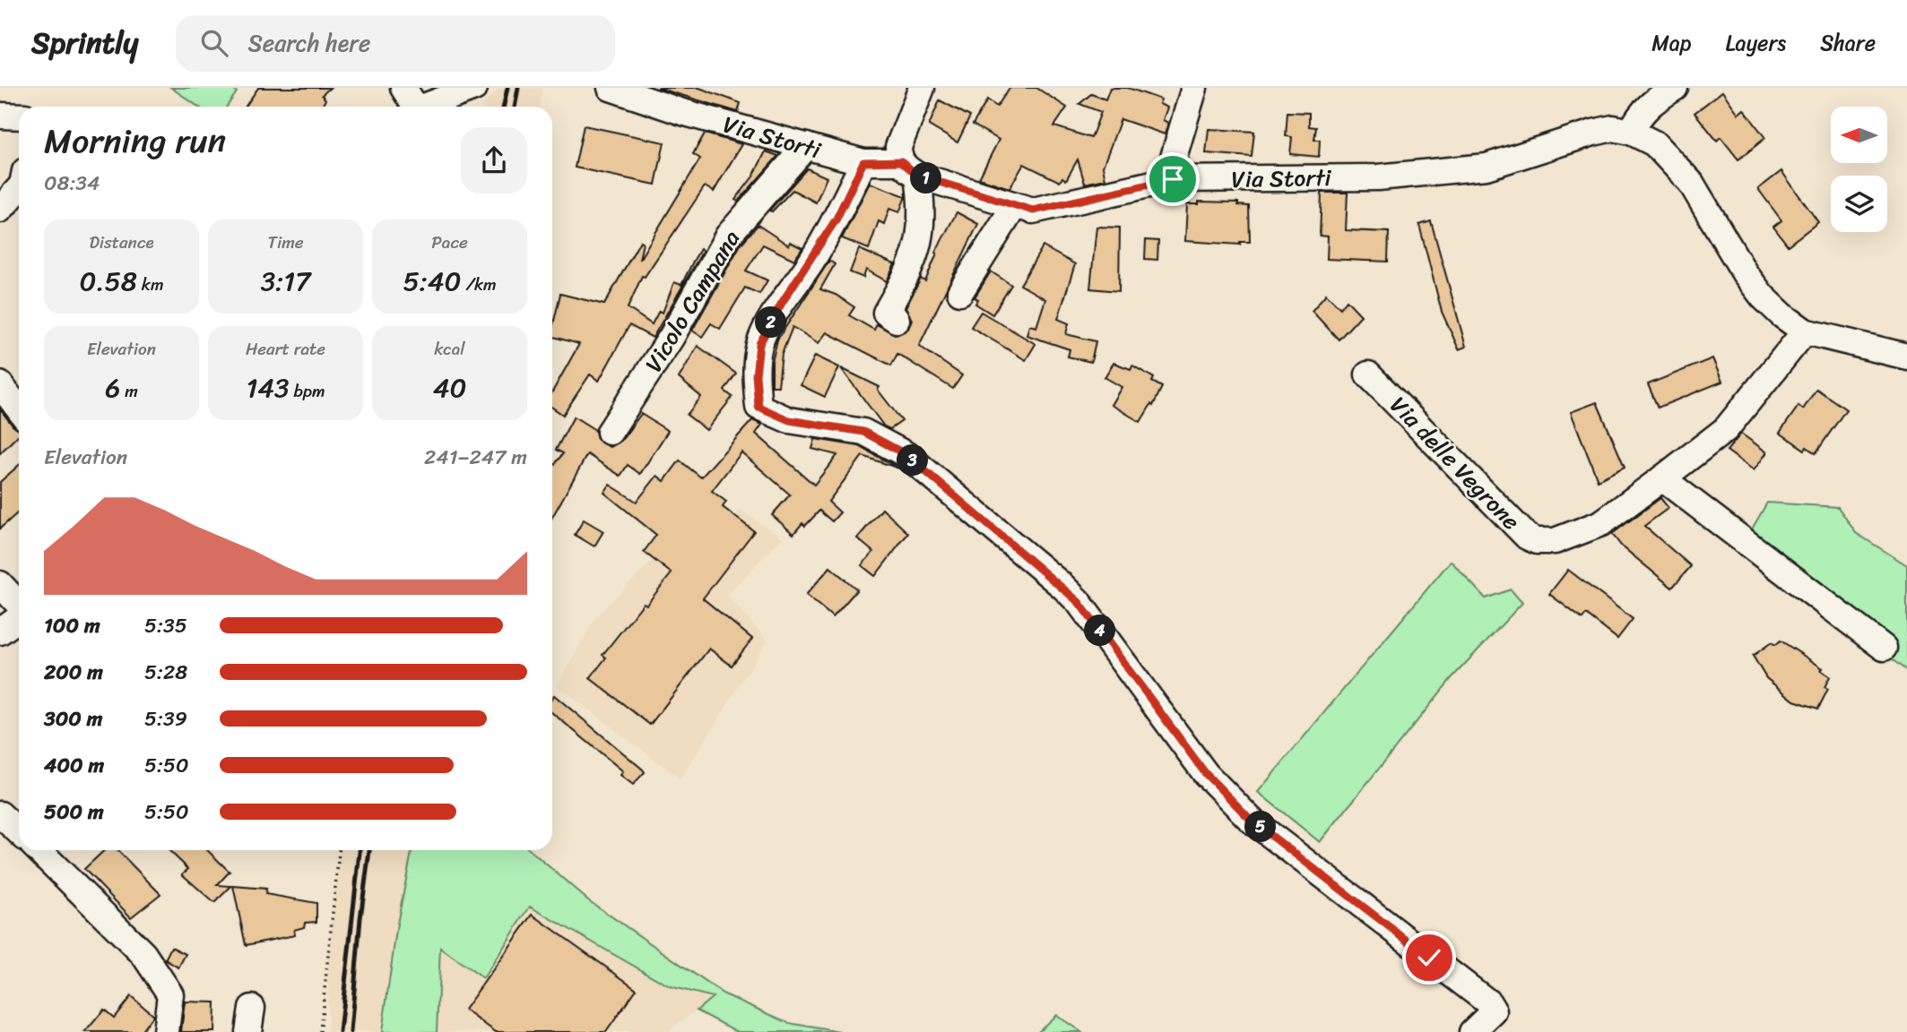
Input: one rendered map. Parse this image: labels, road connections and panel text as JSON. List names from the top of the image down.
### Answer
{
  "streets": {
    "street": ["Via Storti", "Vicolo Campana", "Via delle Vegrone"]
  },
  "crossings": [
    ["Via Storti", "Vicolo Campana"]
  ],
  "north": "left",
  "page": {
    "header": "Sprintly",
    "search": "Search here",
    "nav": ["Map", "Layers", "Share"],
    "heading": ["Morning run", "08:34"],
    "pins": [
      "1",
      "2",
      "3",
      "4",
      "5"
    ],
    "stats": [
      ["Distance", "0.58 km"],
      ["Time", "3:17"],
      ["Pace", "5:40 /km"],
      ["Elevation", "6 m"],
      ["Heart rate", "143 bpm"],
      ["kcal", "40"]
    ],
    "chart": ["Elevation", "241–247 m"],
    "list": [
      {
        "name": "100 m",
        "note": "5:35"
      },
      {
        "name": "200 m",
        "note": "5:28"
      },
      {
        "name": "300 m",
        "note": "5:39"
      },
      {
        "name": "400 m",
        "note": "5:50"
      },
      {
        "name": "500 m",
        "note": "5:50"
      }
    ]
  }
}
